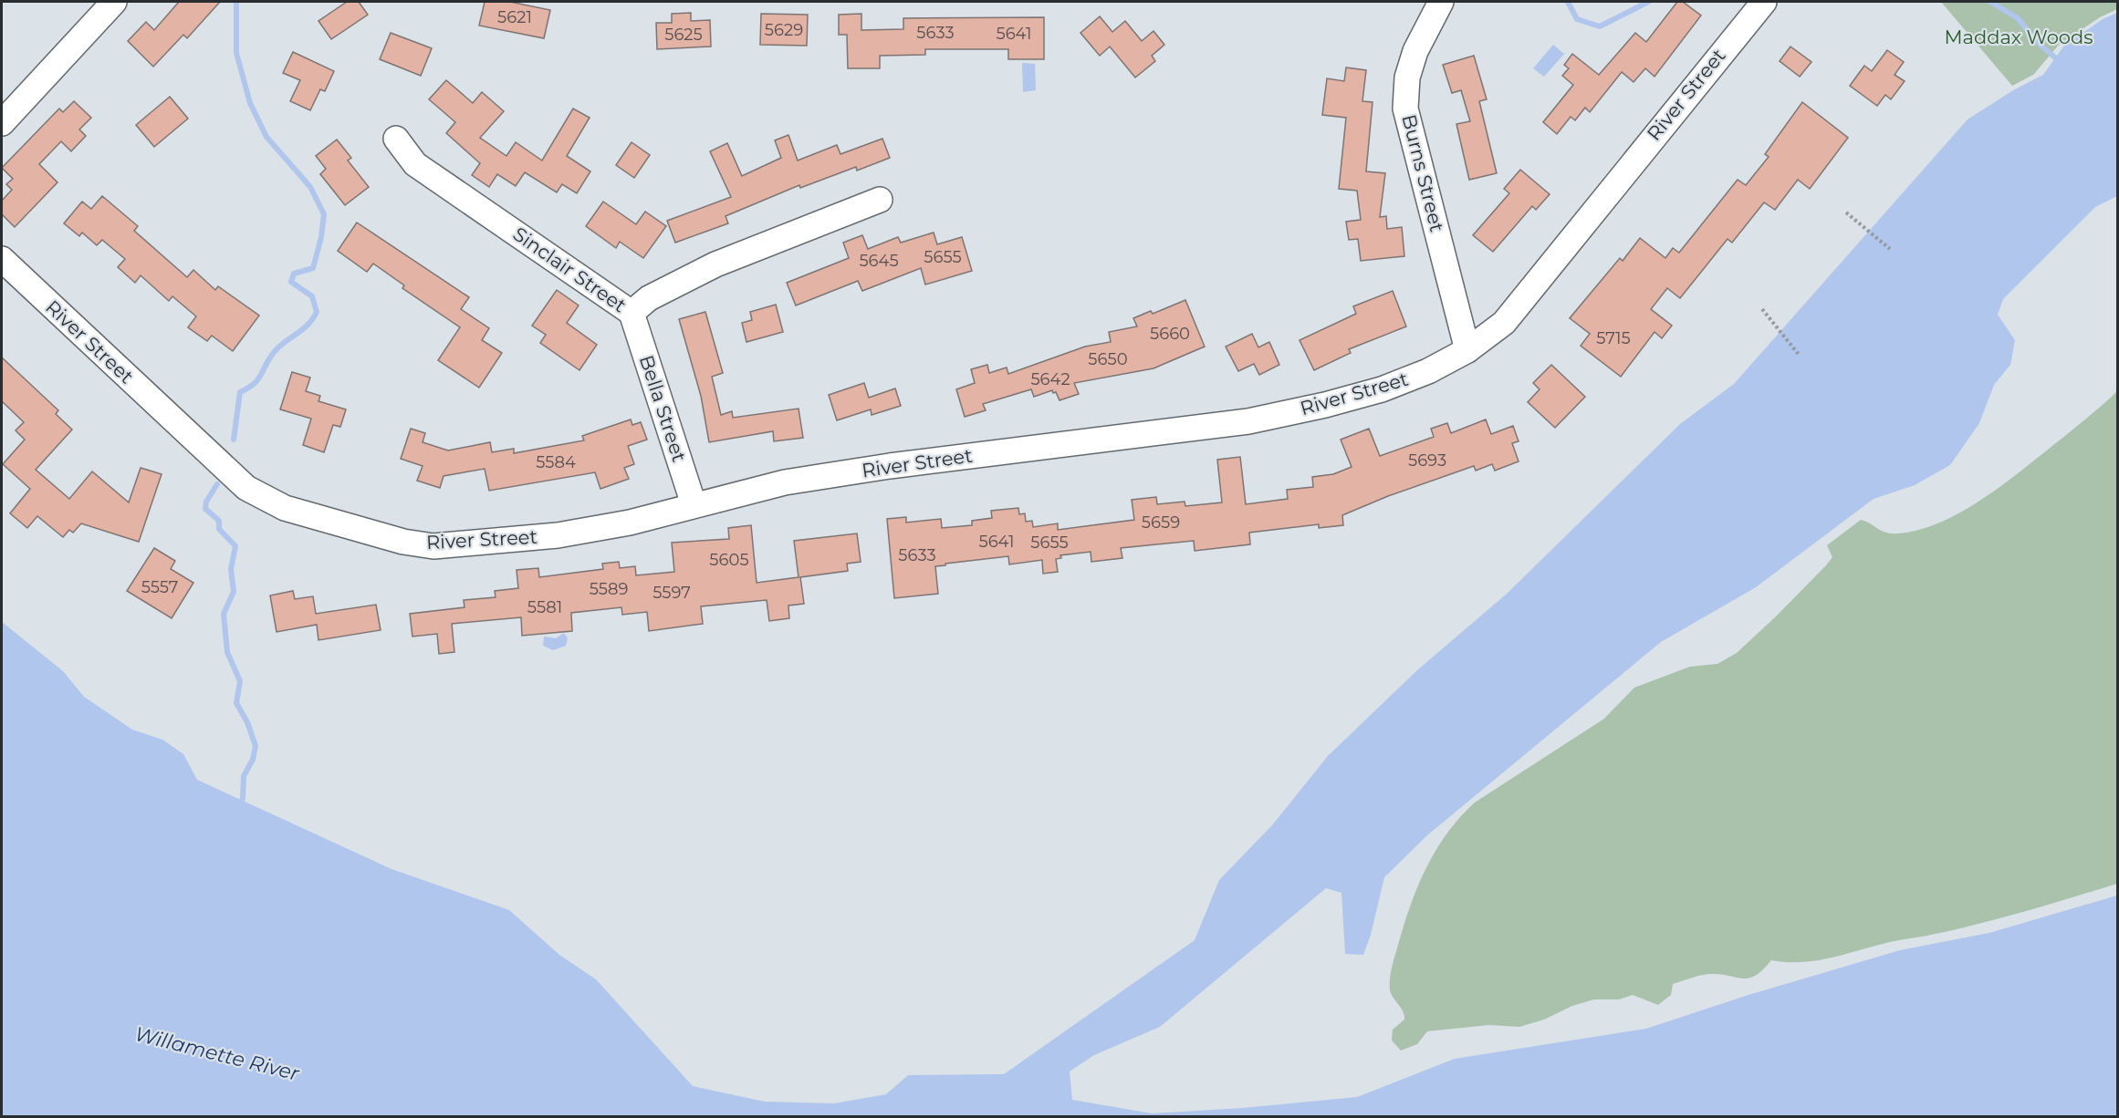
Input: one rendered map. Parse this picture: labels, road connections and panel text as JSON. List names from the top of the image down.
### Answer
{
  "streets": {
    "street": [
      "River Street",
      "Burns Street",
      "Sinclair Street",
      "Bella Street"
    ]
  },
  "crossings": [
    ["River Street", "Burns Street"],
    ["River Street", "Bella Street"],
    ["Sinclair Street", "Bella Street"]
  ],
  "water": ["Willamette River"],
  "parks": ["Maddax Woods"],
  "house_numbers": [
    "5621",
    "5629",
    "5633",
    "5641",
    "5625",
    "5655",
    "5645",
    "5660",
    "5715",
    "5650",
    "5642",
    "5693",
    "5584",
    "5659",
    "5641",
    "5655",
    "5633",
    "5605",
    "5557",
    "5589",
    "5597",
    "5581"
  ]
}
